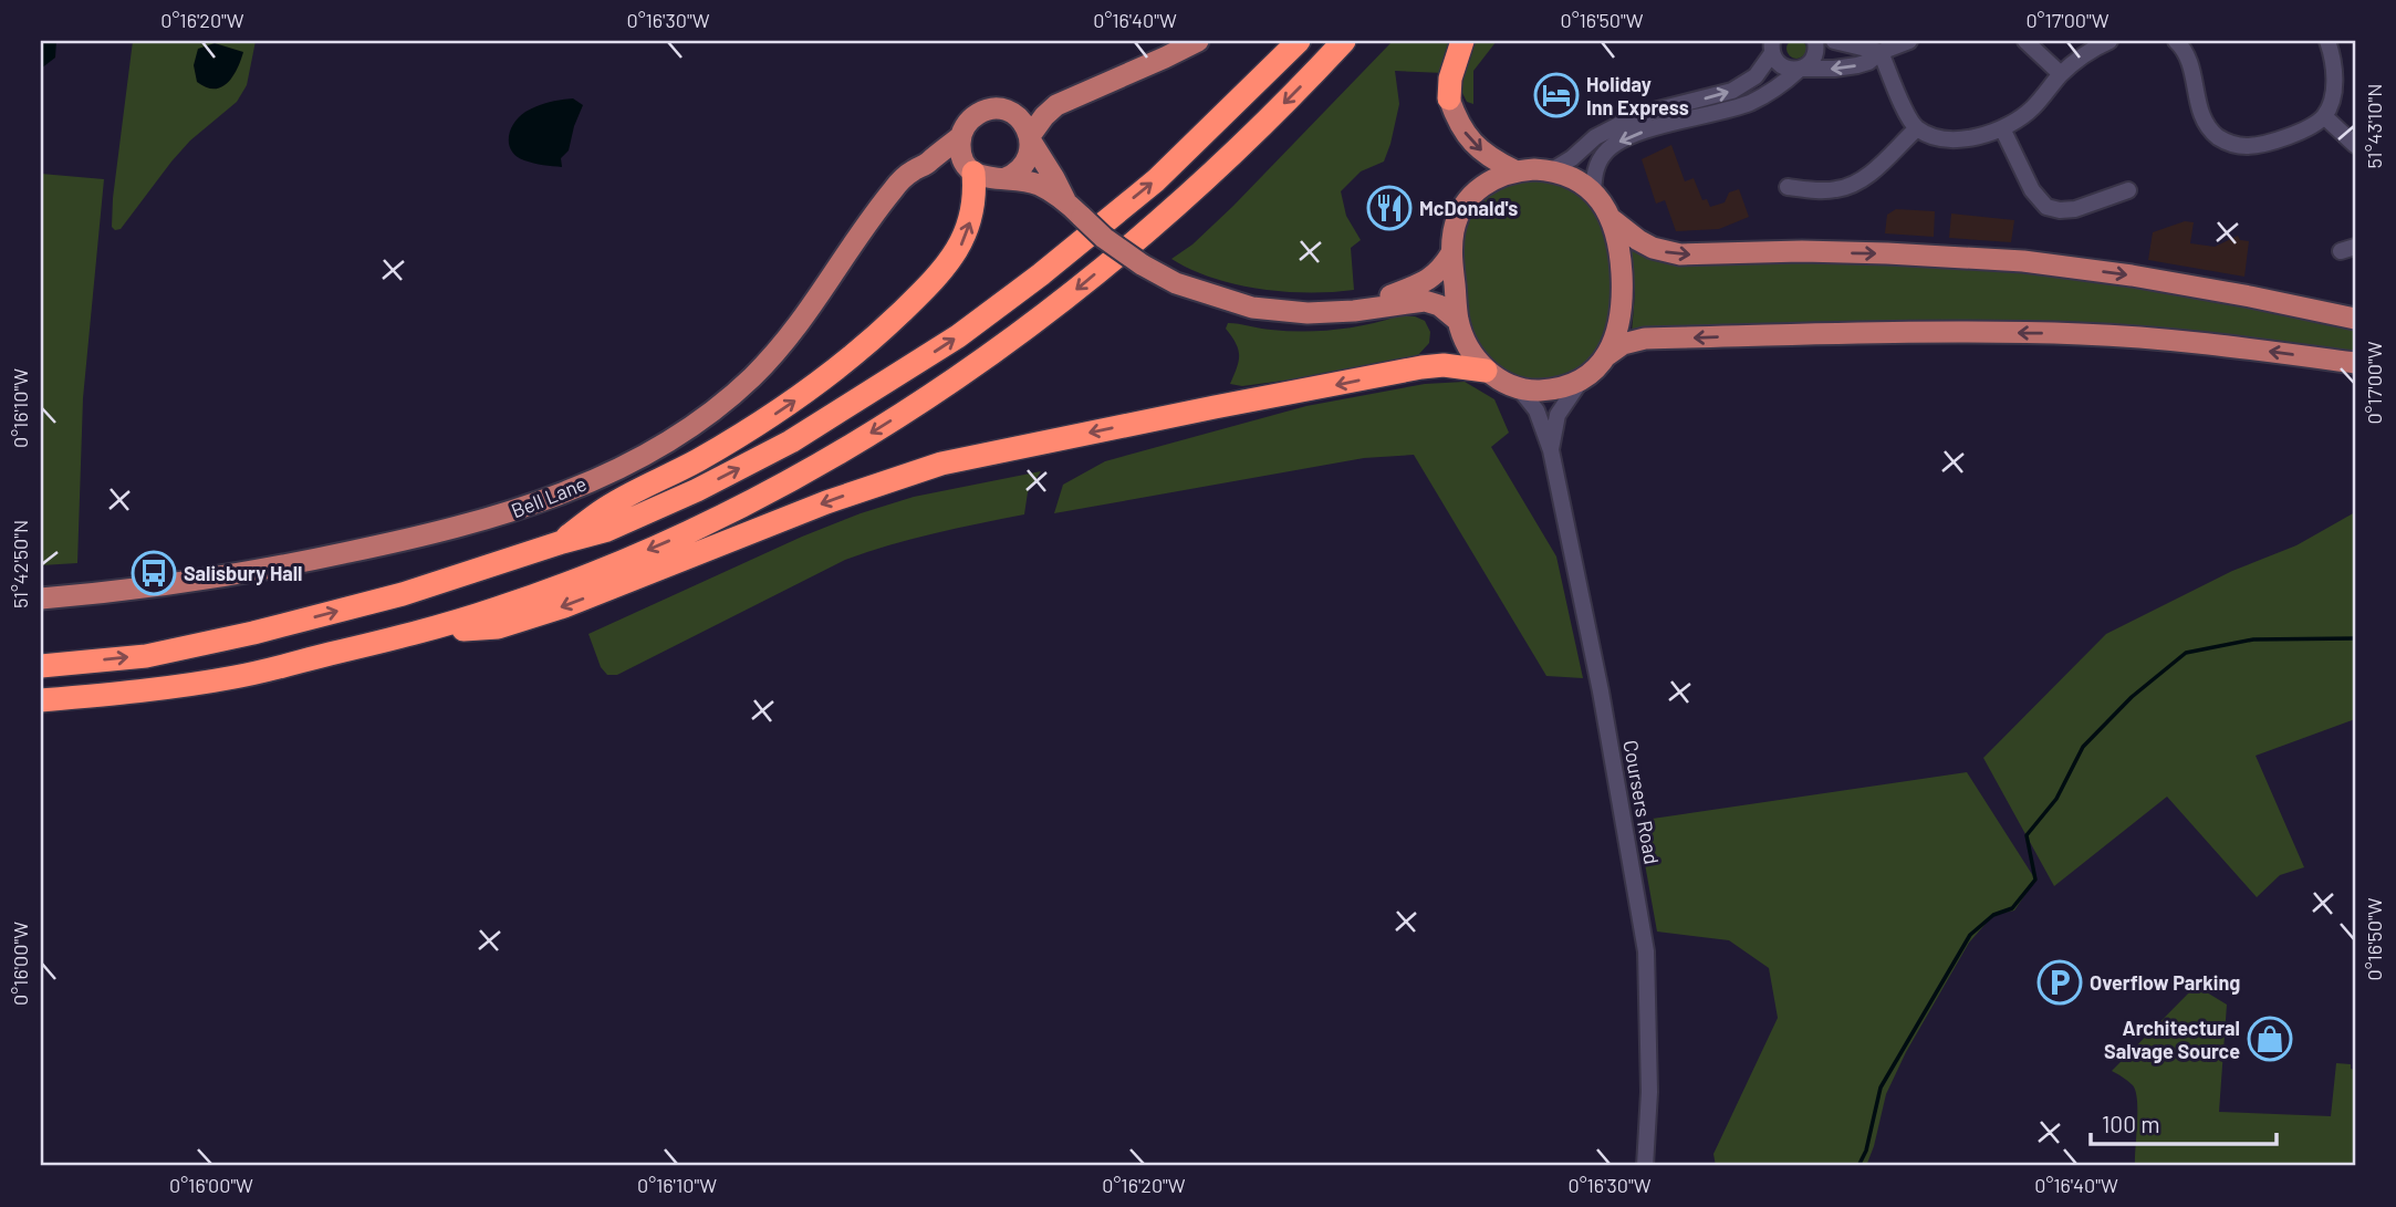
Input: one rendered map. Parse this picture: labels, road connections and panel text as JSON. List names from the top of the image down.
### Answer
{
  "streets": {
    "main road": ["Bell Lane"],
    "street": ["Coursers Road"]
  },
  "places": {
    "hotel": ["Holiday Inn Express"],
    "restaurant": ["McDonald's"],
    "bus stop": ["Salisbury Hall"],
    "parking": ["Overflow Parking"],
    "shop": ["Architectural Salvage Source"]
  },
  "scale_bar": "100 m",
  "coordinates": [
    "0°16'20\"W",
    "0°16'30\"W",
    "0°16'40\"W",
    "0°16'50\"W",
    "0°17'00\"W",
    "51°43'10\"N",
    "0°16'10\"W",
    "51°42'50\"N",
    "0°16'00\"W"
  ]
}
